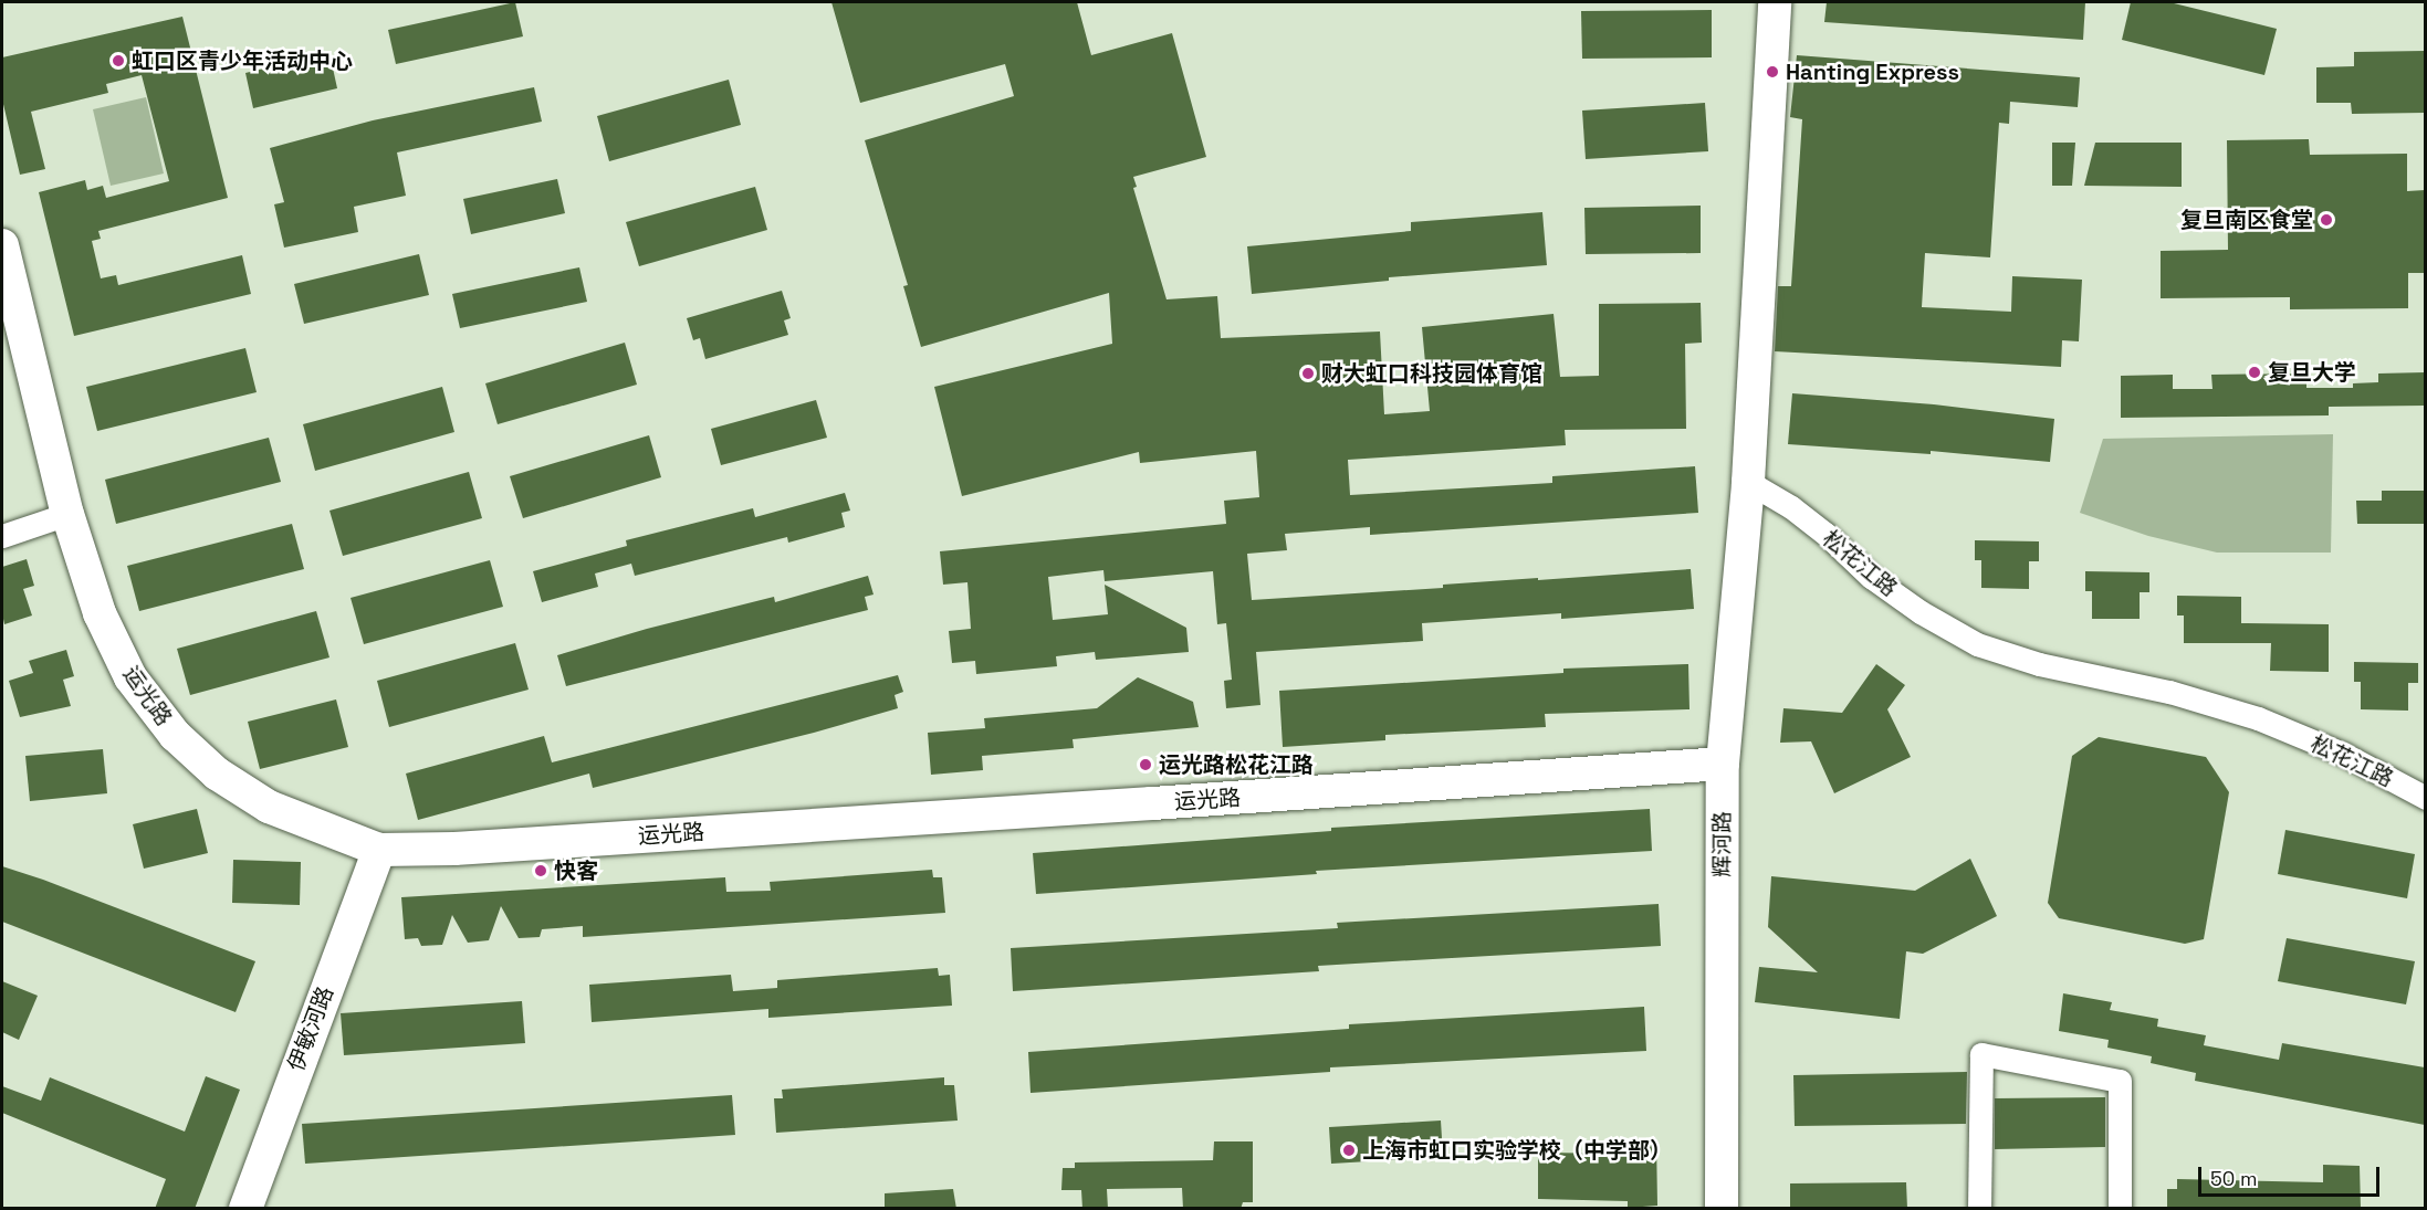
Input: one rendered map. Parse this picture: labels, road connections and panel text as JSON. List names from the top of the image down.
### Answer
{
  "streets": {
    "street": [
      "松花江路",
      "运光路",
      "辉河路",
      "伊敏河路"
    ]
  },
  "crossings": [
    ["松花江路", "辉河路"],
    ["运光路", "辉河路"],
    ["运光路", "伊敏河路"]
  ],
  "places": [
    "虹口区青少年活动中心",
    "Hanting Express",
    "复旦南区食堂",
    "复旦大学",
    "财大虹口科技园体育馆",
    "运光路松花江路",
    "快客",
    "上海市虹口实验学校（中学部）"
  ],
  "scale_bar": "50 m"
}
